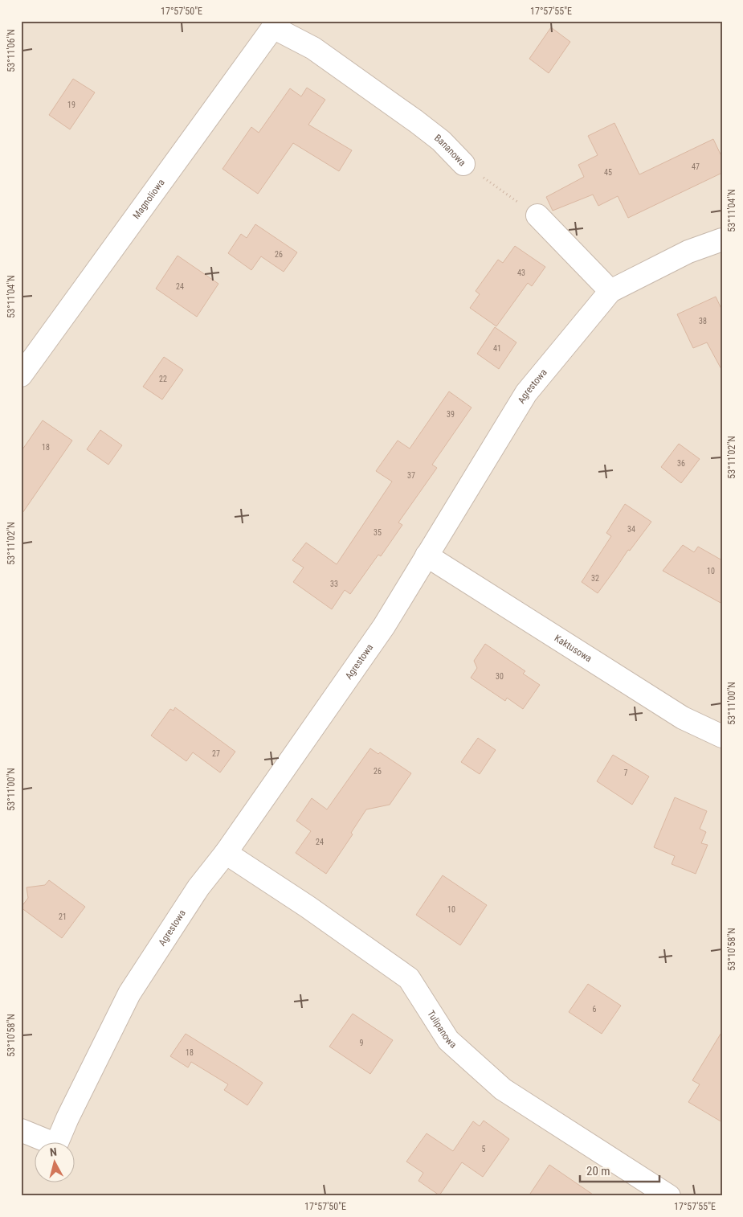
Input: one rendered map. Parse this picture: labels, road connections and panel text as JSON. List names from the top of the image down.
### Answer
{
  "streets": {
    "street": [
      "Bananowa",
      "Magnoliowa",
      "Agrestowa",
      "Kaktusowa",
      "Tulipanowa"
    ]
  },
  "crossings": [
    ["Bananowa", "Magnoliowa"],
    ["Agrestowa", "Kaktusowa"],
    ["Agrestowa", "Tulipanowa"]
  ],
  "house_numbers": [
    "19",
    "47",
    "45",
    "26",
    "43",
    "24",
    "38",
    "41",
    "22",
    "39",
    "18",
    "36",
    "37",
    "34",
    "35",
    "10",
    "32",
    "33",
    "30",
    "27",
    "26",
    "7",
    "24",
    "10",
    "21",
    "6",
    "9",
    "18",
    "5"
  ],
  "scale_bar": "20 m",
  "north": "top",
  "coordinates": [
    "17°57'50\"E",
    "17°57'55\"E",
    "53°11'06\"N",
    "53°11'04\"N",
    "53°11'02\"N",
    "53°11'00\"N",
    "53°10'58\"N"
  ]
}
